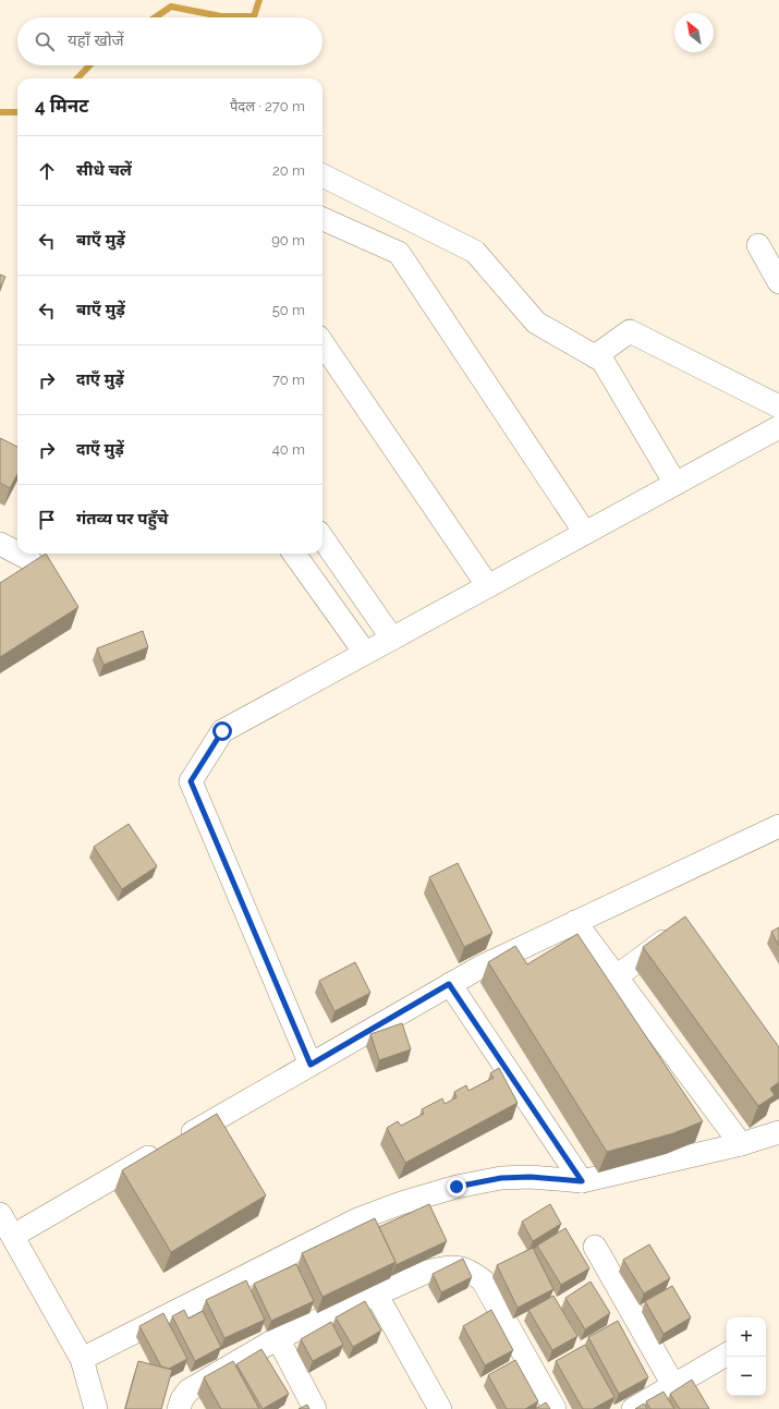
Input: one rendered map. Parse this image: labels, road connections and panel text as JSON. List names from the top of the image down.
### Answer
{
  "north": "top left",
  "page": {
    "search": "यहाँ खोजें",
    "heading": ["4 मिनट", "पैदल · 270 m"],
    "list": [
      ["सीधे चलें", "20 m"],
      ["बाएँ मुड़ें", "90 m"],
      ["बाएँ मुड़ें", "50 m"],
      ["दाएँ मुड़ें", "70 m"],
      ["दाएँ मुड़ें", "40 m"],
      "गंतव्य पर पहुँचे"
    ],
    "map_buttons": ["+", "−"]
  }
}
